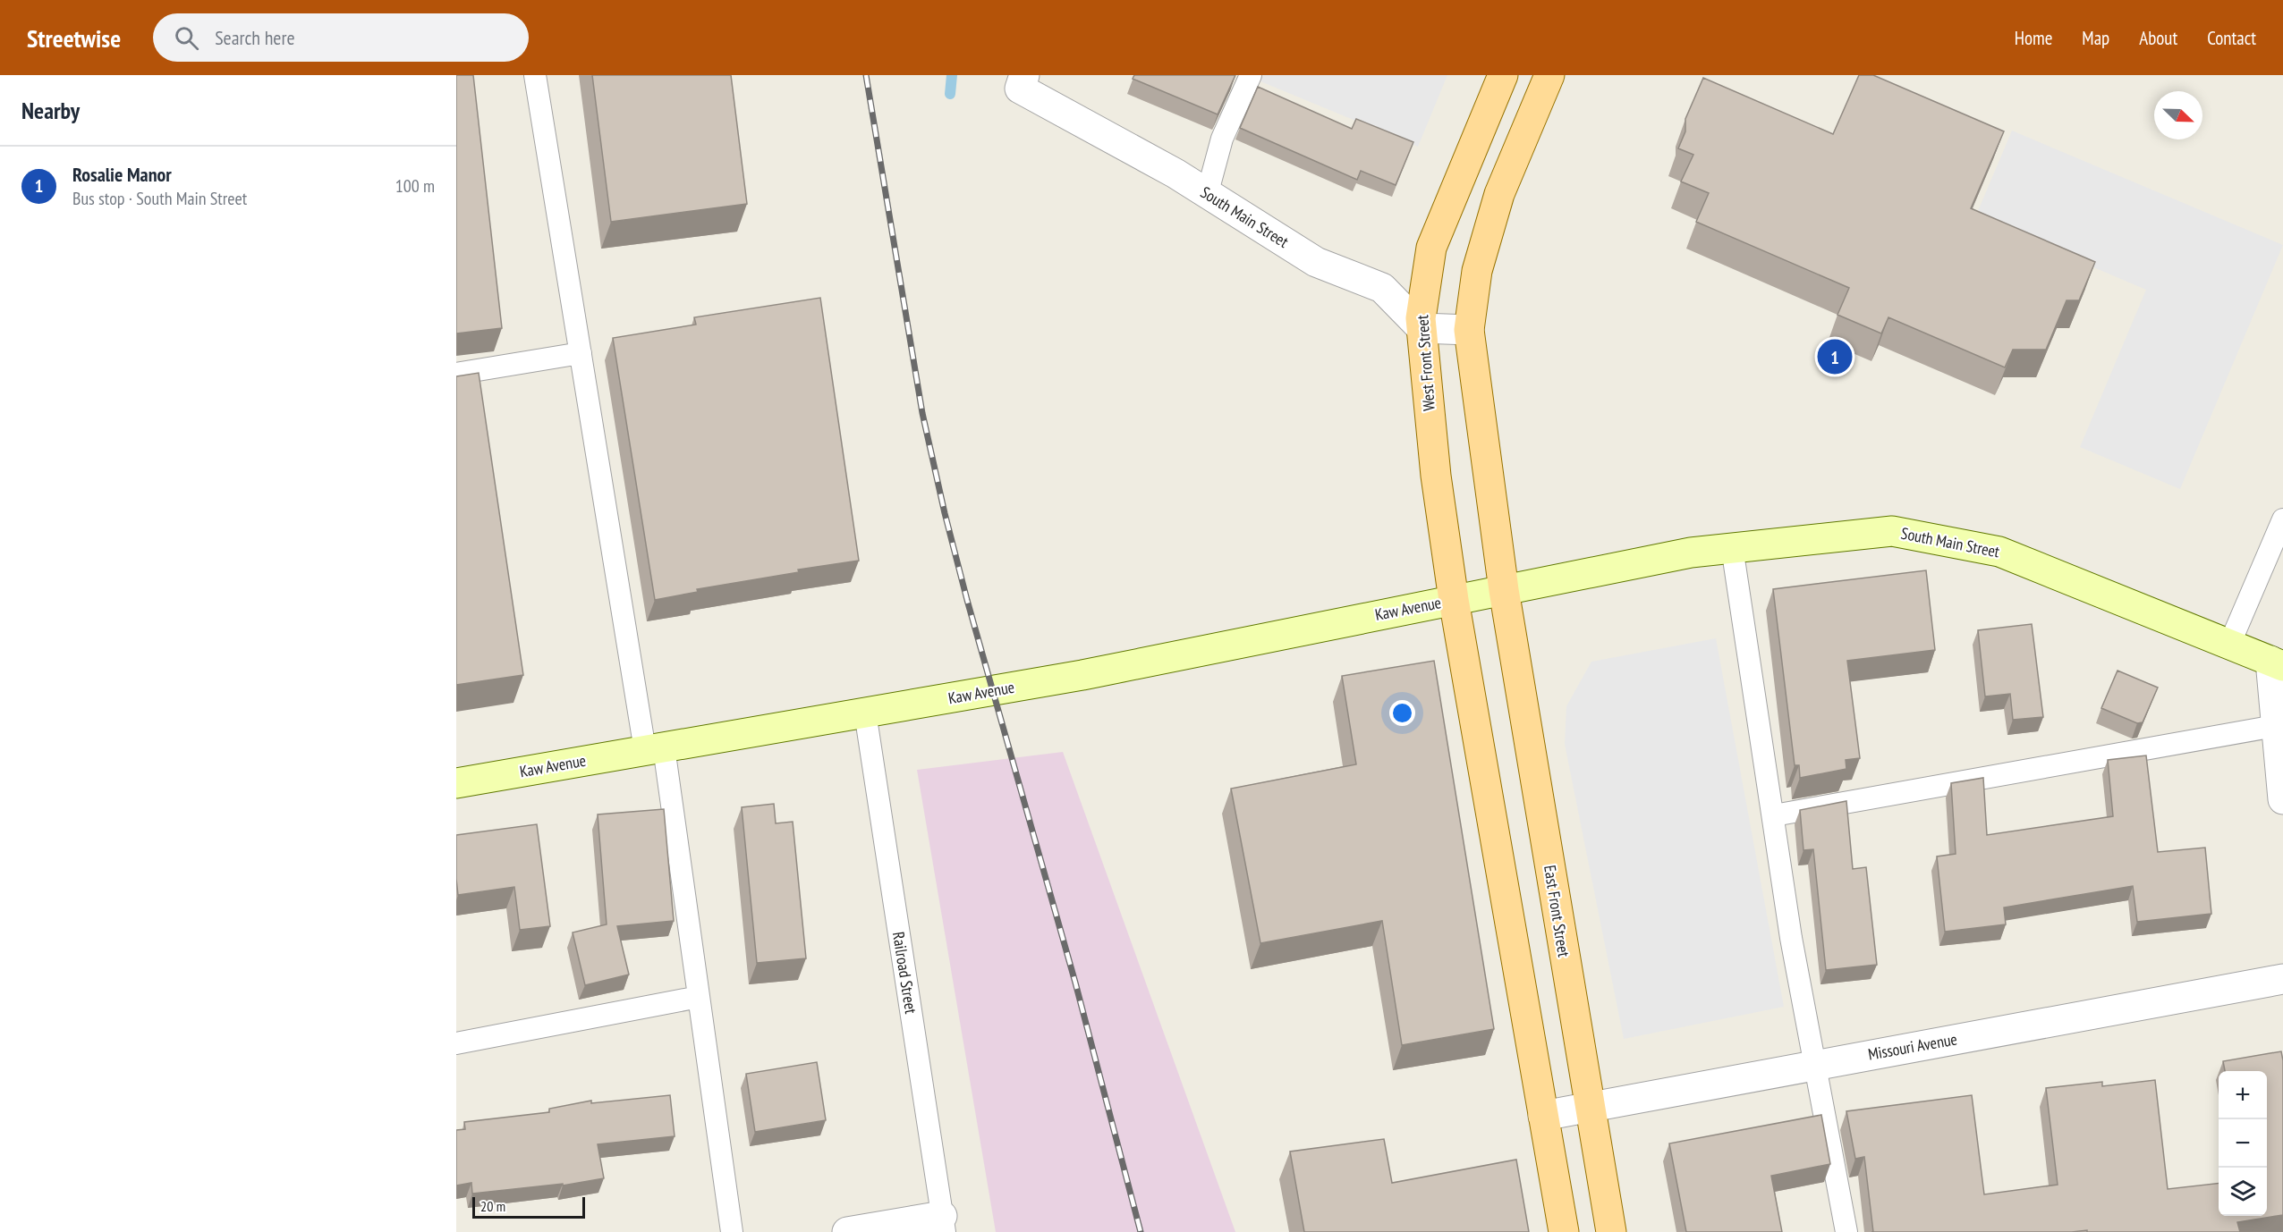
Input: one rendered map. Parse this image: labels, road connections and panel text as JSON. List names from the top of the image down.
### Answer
{
  "streets": {
    "main road": ["West Front Street", "East Front Street"],
    "street": ["South Main Street", "Kaw Avenue", "Missouri Avenue"],
    "lane": ["Railroad Street"]
  },
  "crossings": [
    ["South Main Street", "West Front Street"],
    ["South Main Street", "Kaw Avenue"],
    ["South Main Street", "East Front Street"],
    ["West Front Street", "Kaw Avenue"],
    ["Kaw Avenue", "East Front Street"],
    ["Kaw Avenue", "Railroad Street"],
    ["East Front Street", "Missouri Avenue"]
  ],
  "scale_bar": "20 m",
  "north": "bottom right",
  "page": {
    "header": "Streetwise",
    "search": "Search here",
    "nav": [
      "Home",
      "Map",
      "About",
      "Contact"
    ],
    "heading": "Nearby",
    "list": [
      {
        "mark": "1",
        "name": "Rosalie Manor",
        "note": "Bus stop · South Main Street",
        "value": "100 m"
      }
    ],
    "pins": "1",
    "map_buttons": ["+", "−"],
    "scale": "20 m"
  }
}
